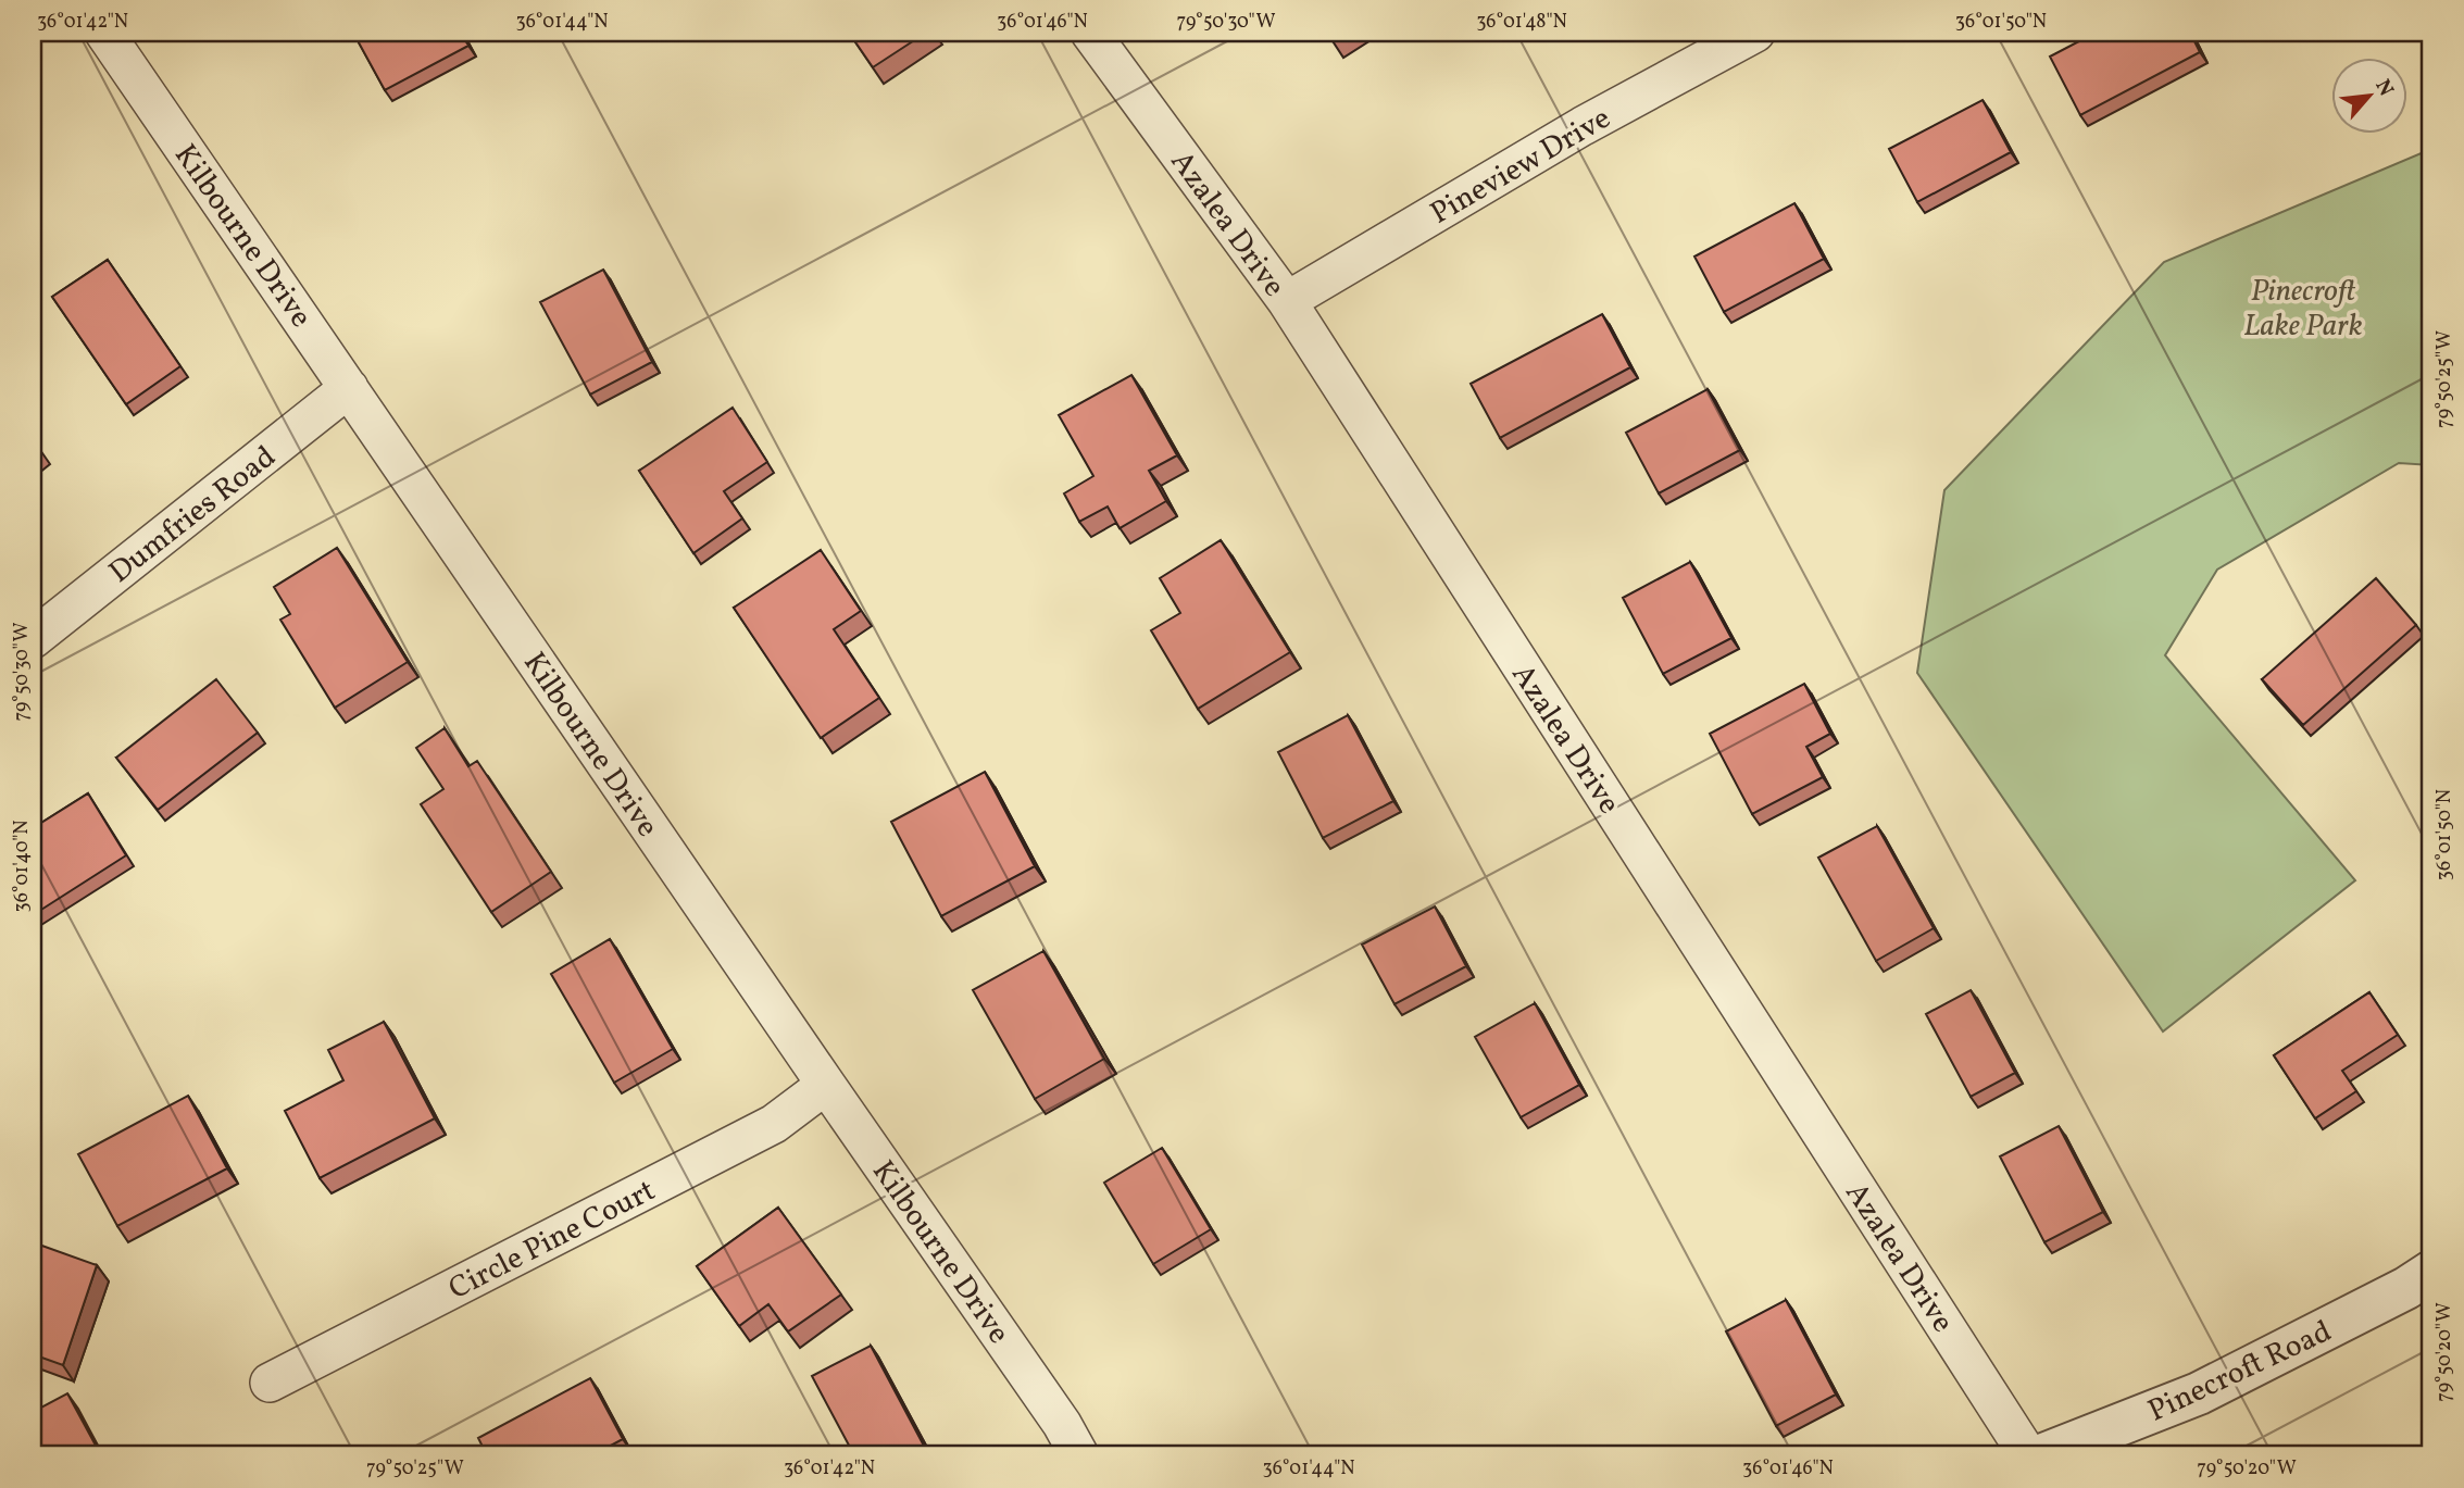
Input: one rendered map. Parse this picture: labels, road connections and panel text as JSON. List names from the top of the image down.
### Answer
{
  "streets": {
    "street": [
      "Pineview Drive",
      "Azalea Drive",
      "Kilbourne Drive",
      "Dumfries Road",
      "Circle Pine Court",
      "Pinecroft Road"
    ]
  },
  "crossings": [
    ["Pineview Drive", "Azalea Drive"],
    ["Kilbourne Drive", "Dumfries Road"],
    ["Kilbourne Drive", "Circle Pine Court"]
  ],
  "parks": ["Pinecroft Lake Park"],
  "north": "top right",
  "coordinates": [
    "36°01'42\"N",
    "36°01'44\"N",
    "36°01'46\"N",
    "79°50'30\"W",
    "36°01'48\"N",
    "36°01'50\"N",
    "79°50'25\"W",
    "36°01'40\"N",
    "79°50'20\"W"
  ]
}
